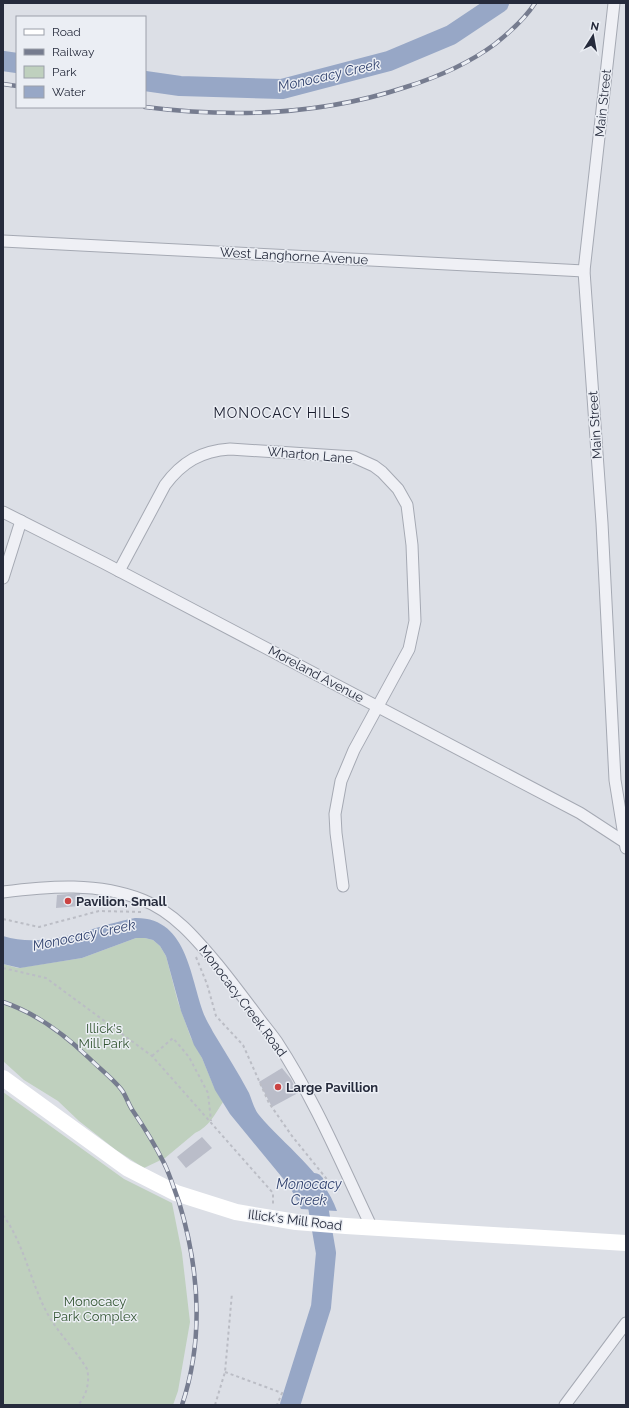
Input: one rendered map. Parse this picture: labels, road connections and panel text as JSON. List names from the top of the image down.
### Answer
{
  "streets": {
    "street": [
      "Main Street",
      "West Langhorne Avenue",
      "Wharton Lane",
      "Moreland Avenue",
      "Monocacy Creek Road",
      "Illick's Mill Road"
    ]
  },
  "crossings": [
    ["Main Street", "West Langhorne Avenue"],
    ["Main Street", "Moreland Avenue"],
    ["Wharton Lane", "Moreland Avenue"],
    ["Monocacy Creek Road", "Illick's Mill Road"]
  ],
  "districts": ["MONOCACY HILLS"],
  "water": ["Monocacy Creek"],
  "parks": ["Illick's Mill Park", "Monocacy Park Complex"],
  "places": ["Pavilion, Small", "Large Pavillion"],
  "legend": [
    "Road",
    "Railway",
    "Park",
    "Water"
  ],
  "north": "top"
}
